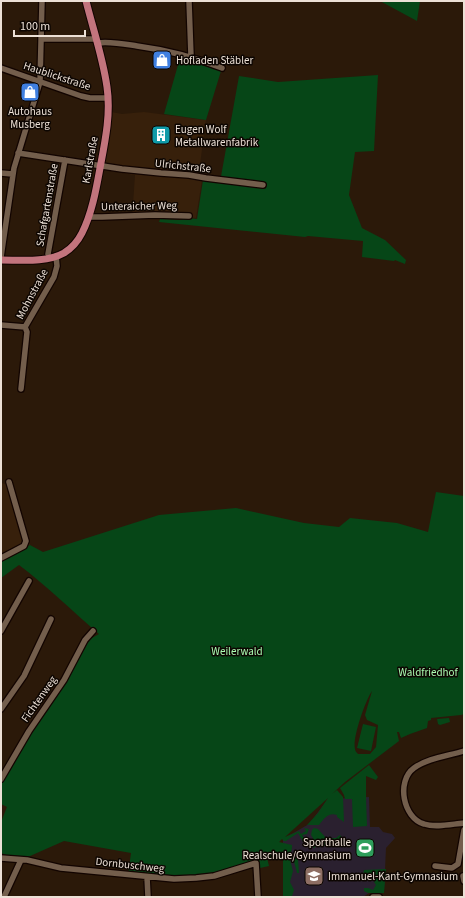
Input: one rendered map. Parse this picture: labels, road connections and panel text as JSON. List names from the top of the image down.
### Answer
{
  "streets": {
    "main road": ["Karlstraße"],
    "street": [
      "Haublickstraße",
      "Ulrichstraße",
      "Schafgartenstraße",
      "Unteraicher Weg",
      "Mohnstraße",
      "Fichtenweg",
      "Dornbuschweg"
    ]
  },
  "crossings": [
    ["Haublickstraße", "Karlstraße"],
    ["Karlstraße", "Ulrichstraße"],
    ["Karlstraße", "Schafgartenstraße"],
    ["Karlstraße", "Unteraicher Weg"],
    ["Karlstraße", "Mohnstraße"],
    ["Ulrichstraße", "Schafgartenstraße"]
  ],
  "parks": ["Weilerwald", "Waldfriedhof"],
  "places": {
    "shop": ["Hofladen Stäbler", "Autohaus Musberg"],
    "building": ["Eugen Wolf Metallwarenfabrik"],
    "sports": ["Sporthalle Realschule/Gymnasium"],
    "school or university": ["Immanuel-Kant-Gymnasium"]
  },
  "scale_bar": "100 m"
}
